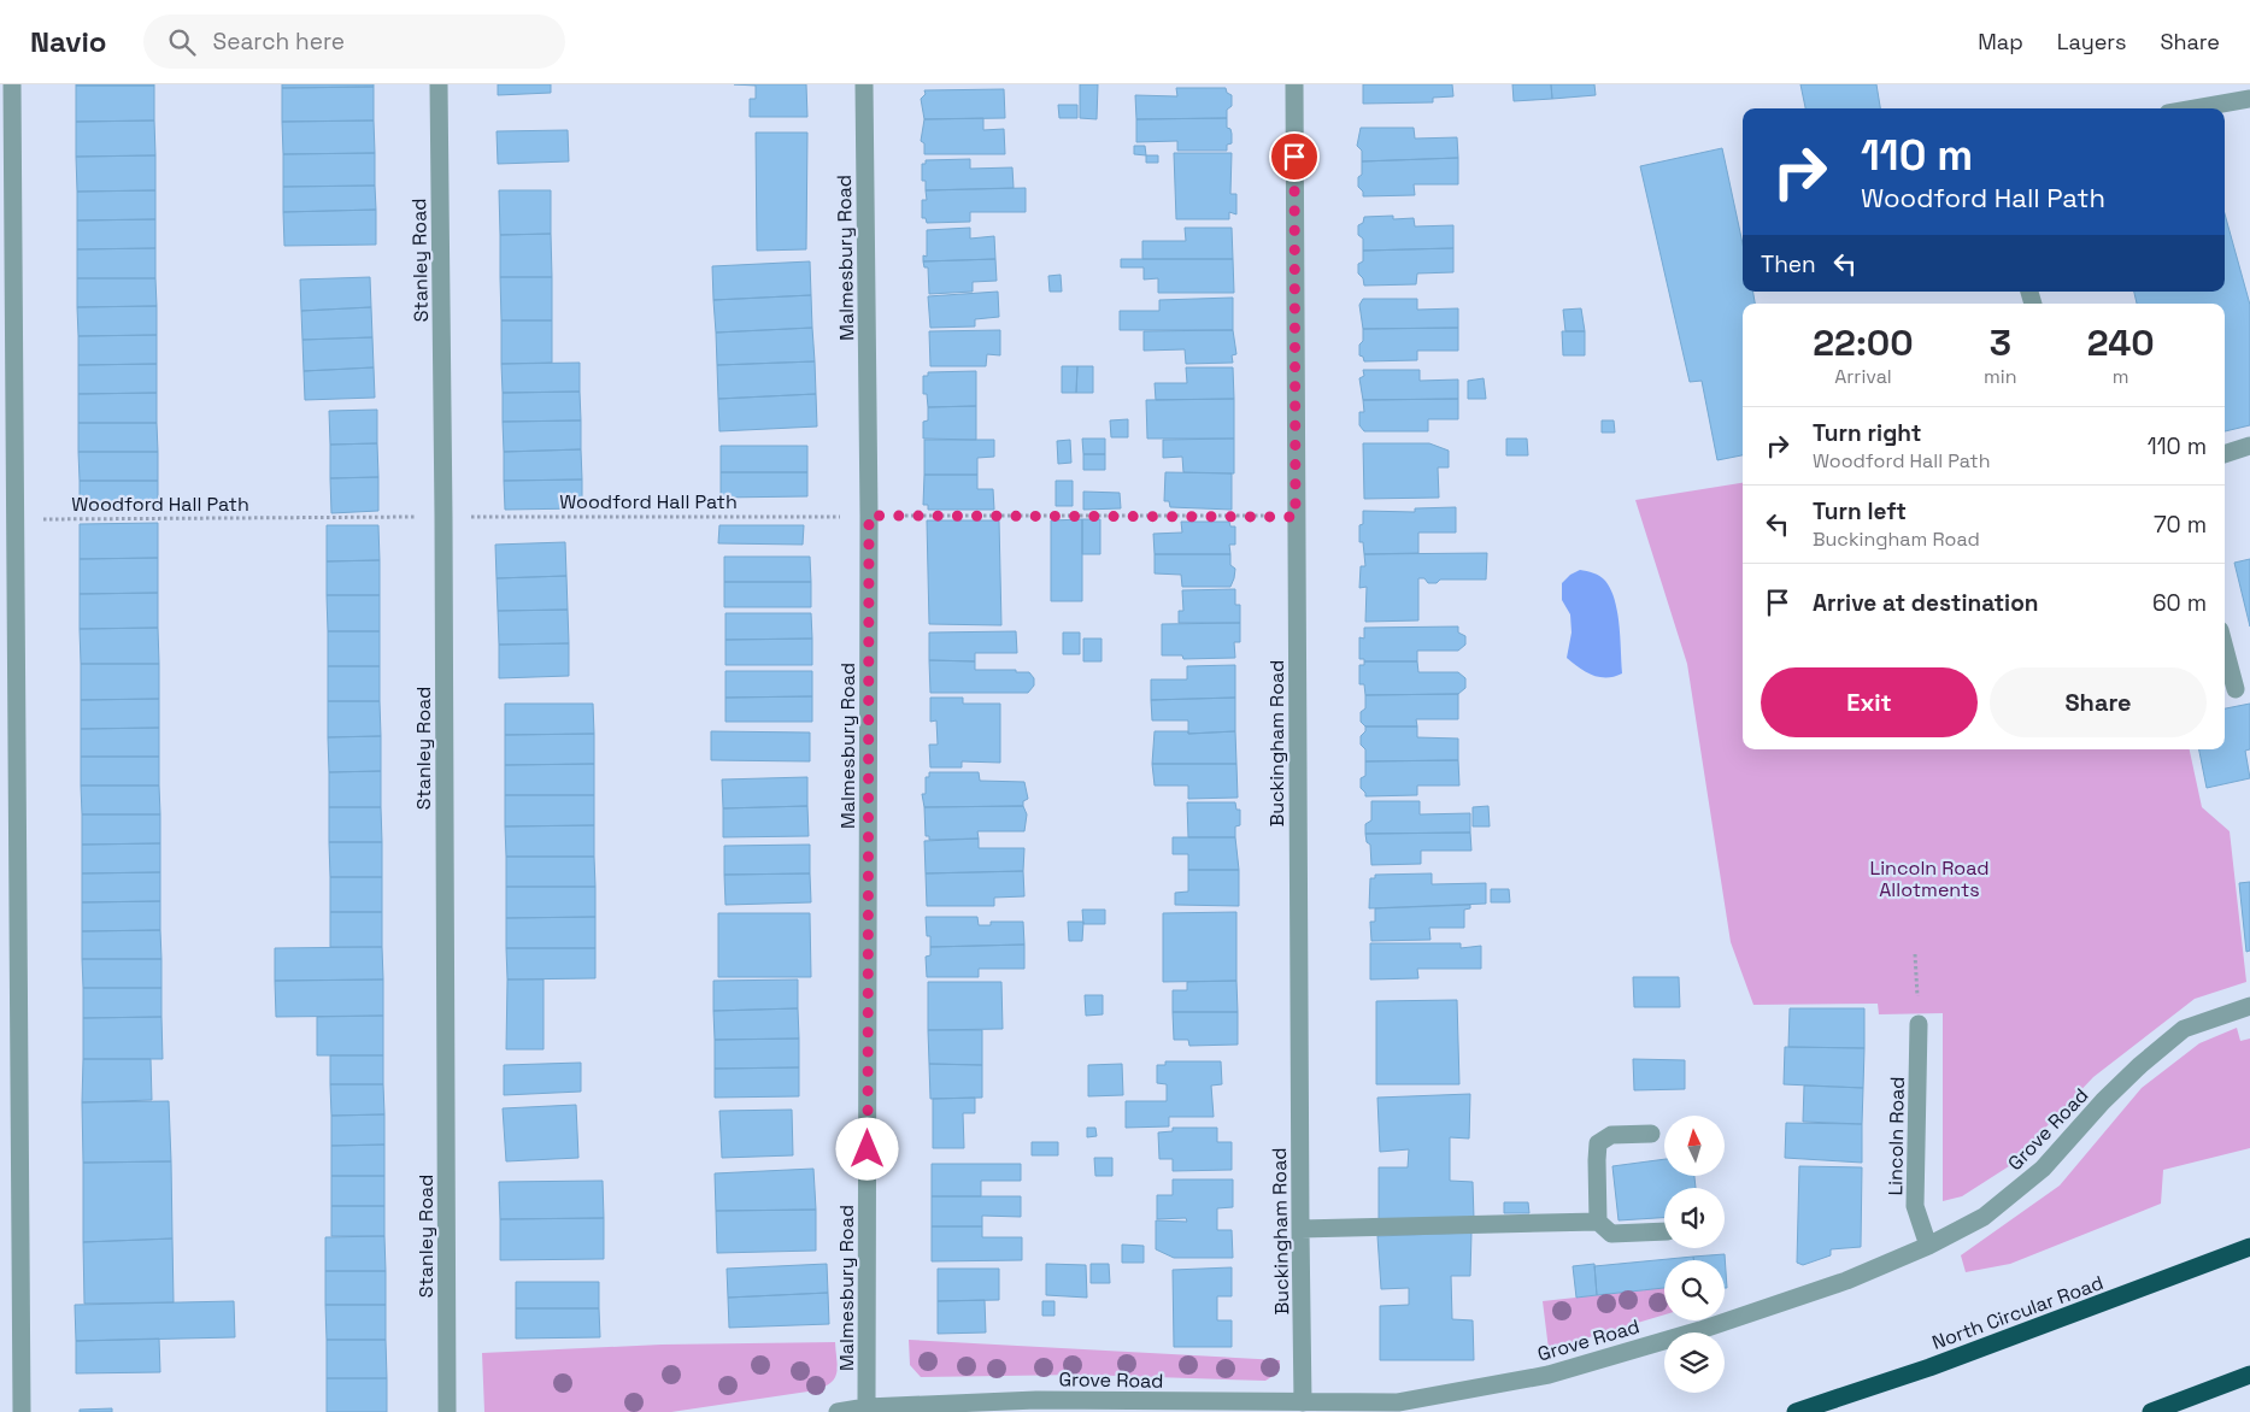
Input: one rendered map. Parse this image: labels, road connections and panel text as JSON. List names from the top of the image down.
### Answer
{
  "streets": {
    "highway": ["North Circular Road"],
    "street": [
      "Malmesbury Road",
      "Stanley Road",
      "Buckingham Road",
      "Grove Road",
      "Lincoln Road"
    ],
    "path": ["Woodford Hall Path"]
  },
  "crossings": [
    ["Malmesbury Road", "Woodford Hall Path"],
    ["Malmesbury Road", "Grove Road"],
    ["Stanley Road", "Woodford Hall Path"],
    ["Woodford Hall Path", "Buckingham Road"],
    ["Buckingham Road", "Grove Road"],
    ["Grove Road", "Lincoln Road"]
  ],
  "parks": ["Lincoln Road Allotments"],
  "north": "top",
  "page": {
    "header": "Navio",
    "search": "Search here",
    "nav": ["Map", "Layers", "Share"],
    "turn": ["110 m", "Woodford Hall Path"],
    "then": "Then",
    "eta": [
      "22:00",
      "Arrival",
      "3",
      "min",
      "240",
      "m"
    ],
    "list": [
      {
        "name": "Turn right",
        "note": "Woodford Hall Path",
        "value": "110 m"
      },
      {
        "name": "Turn left",
        "note": "Buckingham Road",
        "value": "70 m"
      },
      {
        "name": "Arrive at destination",
        "value": "60 m"
      }
    ],
    "buttons": ["Exit", "Share"]
  }
}
